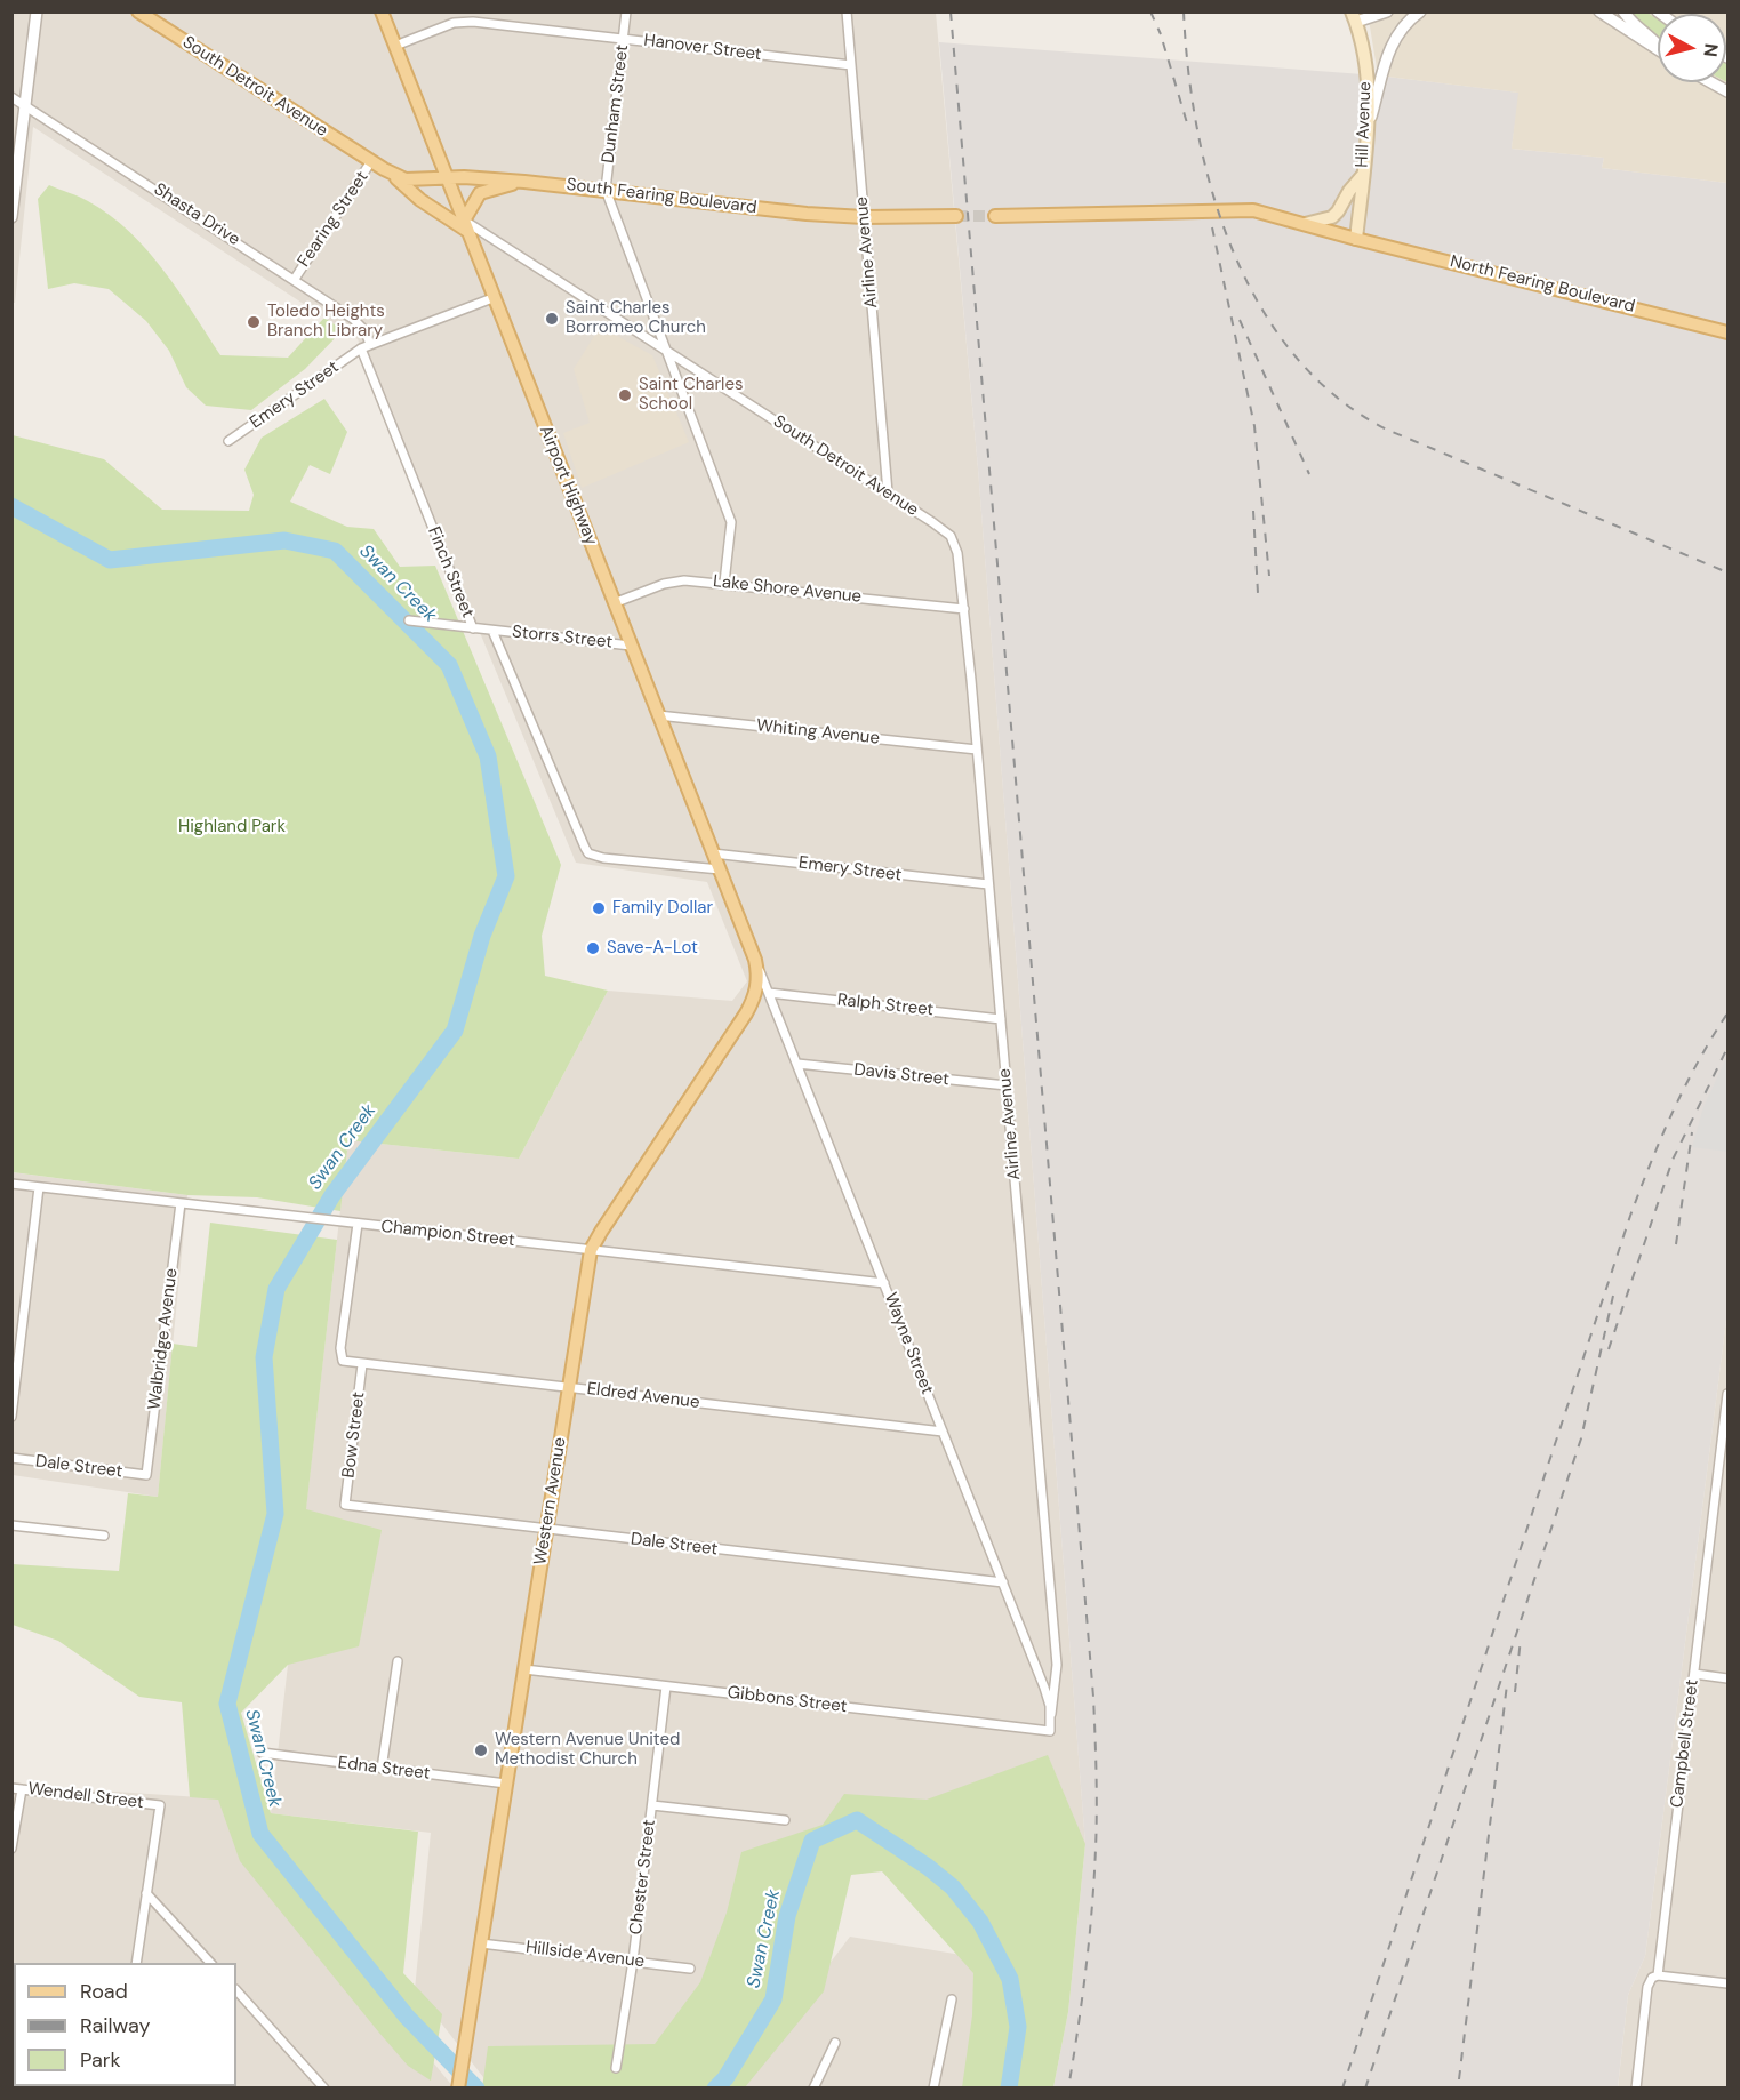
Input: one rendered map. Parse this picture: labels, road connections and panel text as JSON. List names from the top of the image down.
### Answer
{
  "streets": {
    "main road": [
      "South Detroit Avenue",
      "Hill Avenue",
      "South Fearing Boulevard",
      "North Fearing Boulevard",
      "Airport Highway",
      "Western Avenue"
    ],
    "street": [
      "Hanover Street",
      "Dunham Street",
      "Shasta Drive",
      "Fearing Street",
      "Airline Avenue",
      "Emery Street",
      "Finch Street",
      "Lake Shore Avenue",
      "Storrs Street",
      "Whiting Avenue",
      "Ralph Street",
      "Davis Street",
      "Champion Street",
      "Walbridge Avenue",
      "Wayne Street",
      "Eldred Avenue",
      "Bow Street",
      "Dale Street",
      "Gibbons Street",
      "Campbell Street",
      "Edna Street",
      "Wendell Street",
      "Chester Street",
      "Hillside Avenue"
    ]
  },
  "crossings": [
    ["Hanover Street", "Dunham Street"],
    ["Hanover Street", "Airline Avenue"],
    ["Hanover Street", "Airport Highway"],
    ["South Detroit Avenue", "Dunham Street"],
    ["South Detroit Avenue", "South Fearing Boulevard"],
    ["South Detroit Avenue", "Fearing Street"],
    ["South Detroit Avenue", "Airline Avenue"],
    ["South Detroit Avenue", "Airport Highway"],
    ["Dunham Street", "South Fearing Boulevard"],
    ["Dunham Street", "Lake Shore Avenue"],
    ["Hill Avenue", "North Fearing Boulevard"],
    ["South Fearing Boulevard", "Fearing Street"],
    ["South Fearing Boulevard", "Airline Avenue"],
    ["South Fearing Boulevard", "Airport Highway"],
    ["Shasta Drive", "Fearing Street"],
    ["Airline Avenue", "Emery Street"],
    ["Airline Avenue", "Lake Shore Avenue"],
    ["Airline Avenue", "Whiting Avenue"],
    ["Airline Avenue", "Ralph Street"],
    ["Airline Avenue", "Davis Street"],
    ["Airline Avenue", "Wayne Street"],
    ["Emery Street", "Airport Highway"],
    ["Emery Street", "Finch Street"],
    ["Airport Highway", "Finch Street"],
    ["Airport Highway", "Lake Shore Avenue"],
    ["Airport Highway", "Storrs Street"],
    ["Airport Highway", "Whiting Avenue"],
    ["Airport Highway", "Wayne Street"],
    ["Airport Highway", "Western Avenue"],
    ["Finch Street", "Storrs Street"],
    ["Ralph Street", "Wayne Street"],
    ["Davis Street", "Wayne Street"],
    ["Champion Street", "Walbridge Avenue"],
    ["Champion Street", "Wayne Street"],
    ["Champion Street", "Eldred Avenue"],
    ["Champion Street", "Western Avenue"],
    ["Walbridge Avenue", "Dale Street"],
    ["Wayne Street", "Eldred Avenue"],
    ["Wayne Street", "Dale Street"],
    ["Wayne Street", "Western Avenue"],
    ["Wayne Street", "Gibbons Street"],
    ["Eldred Avenue", "Bow Street"],
    ["Eldred Avenue", "Western Avenue"],
    ["Bow Street", "Dale Street"],
    ["Dale Street", "Western Avenue"],
    ["Western Avenue", "Gibbons Street"],
    ["Western Avenue", "Edna Street"],
    ["Western Avenue", "Hillside Avenue"],
    ["Gibbons Street", "Chester Street"],
    ["Chester Street", "Hillside Avenue"]
  ],
  "water": ["Swan Creek"],
  "parks": ["Highland Park"],
  "places": [
    "Saint Charles Borromeo Church",
    "Toledo Heights Branch Library",
    "Saint Charles School",
    "Family Dollar",
    "Save-A-Lot",
    "Western Avenue United Methodist Church"
  ],
  "legend": ["Road", "Railway", "Park"],
  "north": "right"
}
